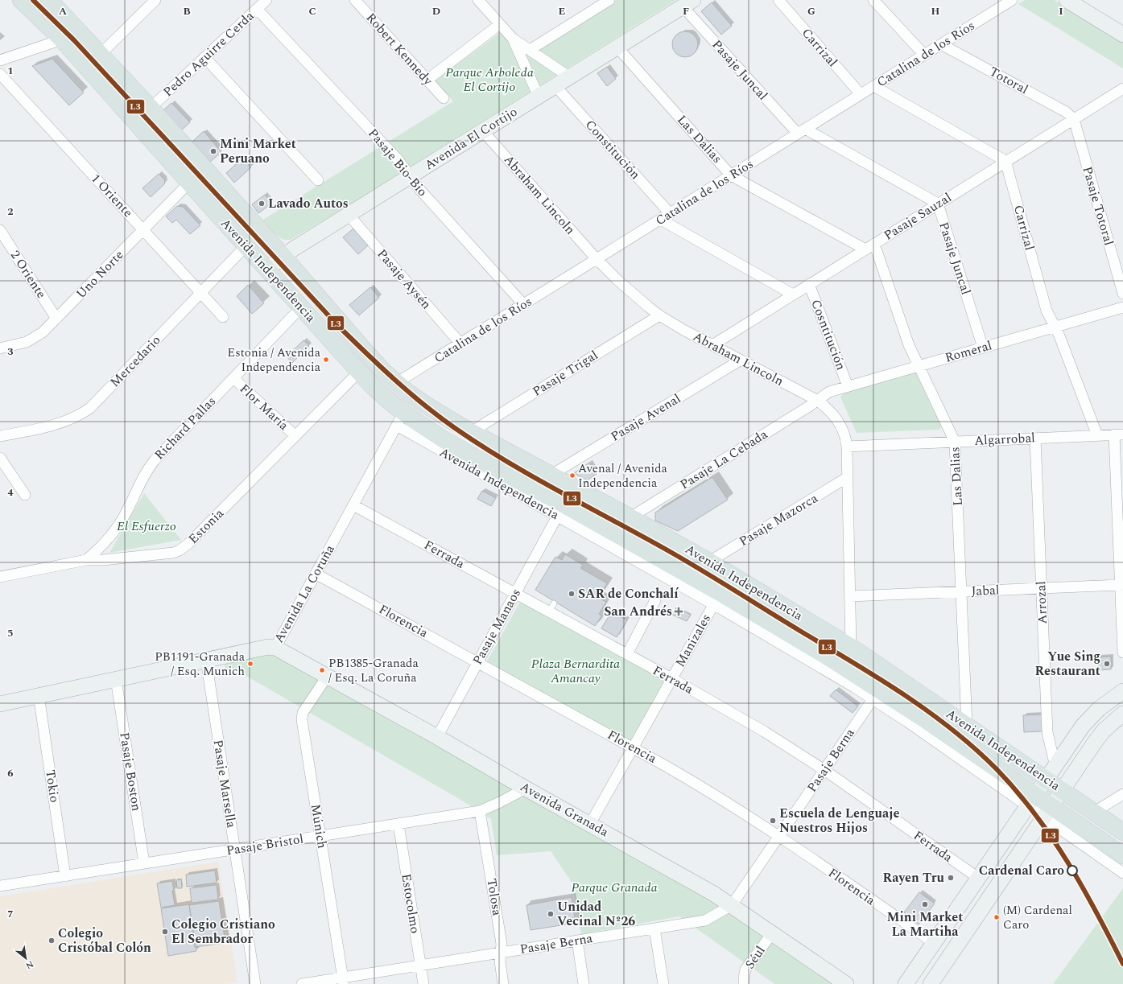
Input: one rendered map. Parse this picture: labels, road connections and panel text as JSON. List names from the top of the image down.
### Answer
{
  "streets": {
    "main road": ["Avenida Independencia"],
    "street": [
      "Carrizal",
      "Robert Kennedy",
      "Pedro Aguirre Cerda",
      "Catalina de los Ríos",
      "Pasaje Juncal",
      "Totoral",
      "Avenida El Cortijo",
      "Las Dalias",
      "Constitución",
      "Pasaje Bio-Bio",
      "Abraham Lincoln",
      "1 Oriente",
      "Pasaje Totoral",
      "Pasaje Sauzal",
      "2 Oriente",
      "Uno Norte",
      "Pasaje Aysén",
      "Cosntitución",
      "Romeral",
      "Mercedario",
      "Pasaje Trigal",
      "Flor María",
      "Pasaje Avenal",
      "Richard Pallas",
      "Algarrobal",
      "Pasaje La Cebada",
      "Pasaje Mazorca",
      "Estonia",
      "Ferrada",
      "Jabal",
      "Avenida La Coruña",
      "Arrozal",
      "Florencia",
      "Pasaje Manaos",
      "Manizales",
      "Pasaje Berna",
      "Pasaje Boston",
      "Pasaje Marsella",
      "Tokio",
      "Avenida Granada",
      "Múnich",
      "Pasaje Bristol",
      "Tolosa",
      "Estocolmo",
      "Séul"
    ]
  },
  "crossings": [
    ["Carrizal", "Catalina de los Ríos"],
    ["Carrizal", "Pasaje Sauzal"],
    ["Carrizal", "Romeral"],
    ["Carrizal", "Algarrobal"],
    ["Pedro Aguirre Cerda", "Pasaje Bio-Bio"],
    ["Pedro Aguirre Cerda", "Avenida Independencia"],
    ["Catalina de los Ríos", "Pasaje Juncal"],
    ["Catalina de los Ríos", "Totoral"],
    ["Catalina de los Ríos", "Las Dalias"],
    ["Catalina de los Ríos", "Constitución"],
    ["Catalina de los Ríos", "Pasaje Bio-Bio"],
    ["Catalina de los Ríos", "Abraham Lincoln"],
    ["Catalina de los Ríos", "Avenida Independencia"],
    ["Catalina de los Ríos", "Pasaje Aysén"],
    ["Pasaje Juncal", "Avenida El Cortijo"],
    ["Pasaje Juncal", "Pasaje Sauzal"],
    ["Pasaje Juncal", "Romeral"],
    ["Totoral", "Pasaje Totoral"],
    ["Totoral", "Pasaje Sauzal"],
    ["Avenida El Cortijo", "Las Dalias"],
    ["Avenida El Cortijo", "Constitución"],
    ["Avenida El Cortijo", "Pasaje Bio-Bio"],
    ["Avenida El Cortijo", "Abraham Lincoln"],
    ["Avenida El Cortijo", "Avenida Independencia"],
    ["Avenida El Cortijo", "Pasaje Aysén"],
    ["Las Dalias", "Pasaje Sauzal"],
    ["Las Dalias", "Avenida Independencia"],
    ["Las Dalias", "Romeral"],
    ["Las Dalias", "Algarrobal"],
    ["Las Dalias", "Jabal"],
    ["Abraham Lincoln", "Pasaje Sauzal"],
    ["Abraham Lincoln", "Avenida Independencia"],
    ["Abraham Lincoln", "Romeral"],
    ["Abraham Lincoln", "Pasaje Trigal"],
    ["Abraham Lincoln", "Pasaje Avenal"],
    ["Abraham Lincoln", "Algarrobal"],
    ["Abraham Lincoln", "Pasaje La Cebada"],
    ["Abraham Lincoln", "Pasaje Mazorca"],
    ["Abraham Lincoln", "Jabal"],
    ["1 Oriente", "Uno Norte"],
    ["1 Oriente", "Mercedario"],
    ["Pasaje Totoral", "Pasaje Sauzal"],
    ["Pasaje Sauzal", "Cosntitución"],
    ["Avenida Independencia", "Uno Norte"],
    ["Avenida Independencia", "Mercedario"],
    ["Avenida Independencia", "Pasaje Trigal"],
    ["Avenida Independencia", "Pasaje Avenal"],
    ["Avenida Independencia", "Richard Pallas"],
    ["Avenida Independencia", "Pasaje La Cebada"],
    ["Avenida Independencia", "Pasaje Mazorca"],
    ["Avenida Independencia", "Estonia"],
    ["Avenida Independencia", "Avenida La Coruña"],
    ["Avenida Independencia", "Arrozal"],
    ["Avenida Independencia", "Pasaje Manaos"],
    ["Avenida Independencia", "Manizales"],
    ["Avenida Independencia", "Pasaje Berna"],
    ["2 Oriente", "Uno Norte"],
    ["Cosntitución", "Romeral"],
    ["Romeral", "Pasaje La Cebada"],
    ["Flor María", "Richard Pallas"],
    ["Flor María", "Estonia"],
    ["Richard Pallas", "Estonia"],
    ["Algarrobal", "Arrozal"],
    ["Ferrada", "Avenida La Coruña"],
    ["Ferrada", "Pasaje Manaos"],
    ["Ferrada", "Manizales"],
    ["Ferrada", "Pasaje Berna"],
    ["Jabal", "Arrozal"],
    ["Avenida La Coruña", "Florencia"],
    ["Avenida La Coruña", "Pasaje Boston"],
    ["Avenida La Coruña", "Pasaje Marsella"],
    ["Avenida La Coruña", "Tokio"],
    ["Avenida La Coruña", "Avenida Granada"],
    ["Florencia", "Pasaje Manaos"],
    ["Florencia", "Manizales"],
    ["Florencia", "Pasaje Berna"],
    ["Pasaje Manaos", "Avenida Granada"],
    ["Manizales", "Avenida Granada"],
    ["Pasaje Berna", "Avenida Granada"],
    ["Pasaje Berna", "Múnich"],
    ["Pasaje Berna", "Tolosa"],
    ["Pasaje Berna", "Estocolmo"],
    ["Pasaje Boston", "Pasaje Bristol"],
    ["Pasaje Marsella", "Pasaje Bristol"],
    ["Tokio", "Pasaje Bristol"],
    ["Avenida Granada", "Múnich"],
    ["Avenida Granada", "Pasaje Bristol"],
    ["Avenida Granada", "Séul"],
    ["Múnich", "Pasaje Bristol"],
    ["Pasaje Bristol", "Tolosa"],
    ["Pasaje Bristol", "Estocolmo"]
  ],
  "parks": [
    "Parque Arboleda El Cortijo",
    "El Esfuerzo",
    "Plaza Bernardita Amancay",
    "Parque Granada"
  ],
  "places": {
    "other": [
      "Mini Market Peruano",
      "Lavado Autos",
      "Estonia / Avenida Independencia",
      "Avenal / Avenida Independencia",
      "SAR de Conchalí",
      "PB1191-Granada / Esq. Munich",
      "Yue Sing Restaurant",
      "PB1385-Granada / Esq. La Coruña",
      "Escuela de Lenguaje Nuestros Hijos",
      "Cardenal Caro",
      "Rayen Tru",
      "Mini Market La Martiha",
      "Unidad Vecinal Nº26",
      "(M) Cardenal Caro",
      "Colegio Cristiano El Sembrador",
      "Colegio Cristóbal Colón"
    ],
    "health": ["San Andrés"]
  },
  "lines": ["transit line L3"],
  "north": "bottom right",
  "grid": {
    "columns": [
      "A",
      "B",
      "C",
      "D",
      "E",
      "F",
      "G",
      "H",
      "I"
    ],
    "rows": [
      "1",
      "2",
      "3",
      "4",
      "5",
      "6",
      "7"
    ]
  }
}
